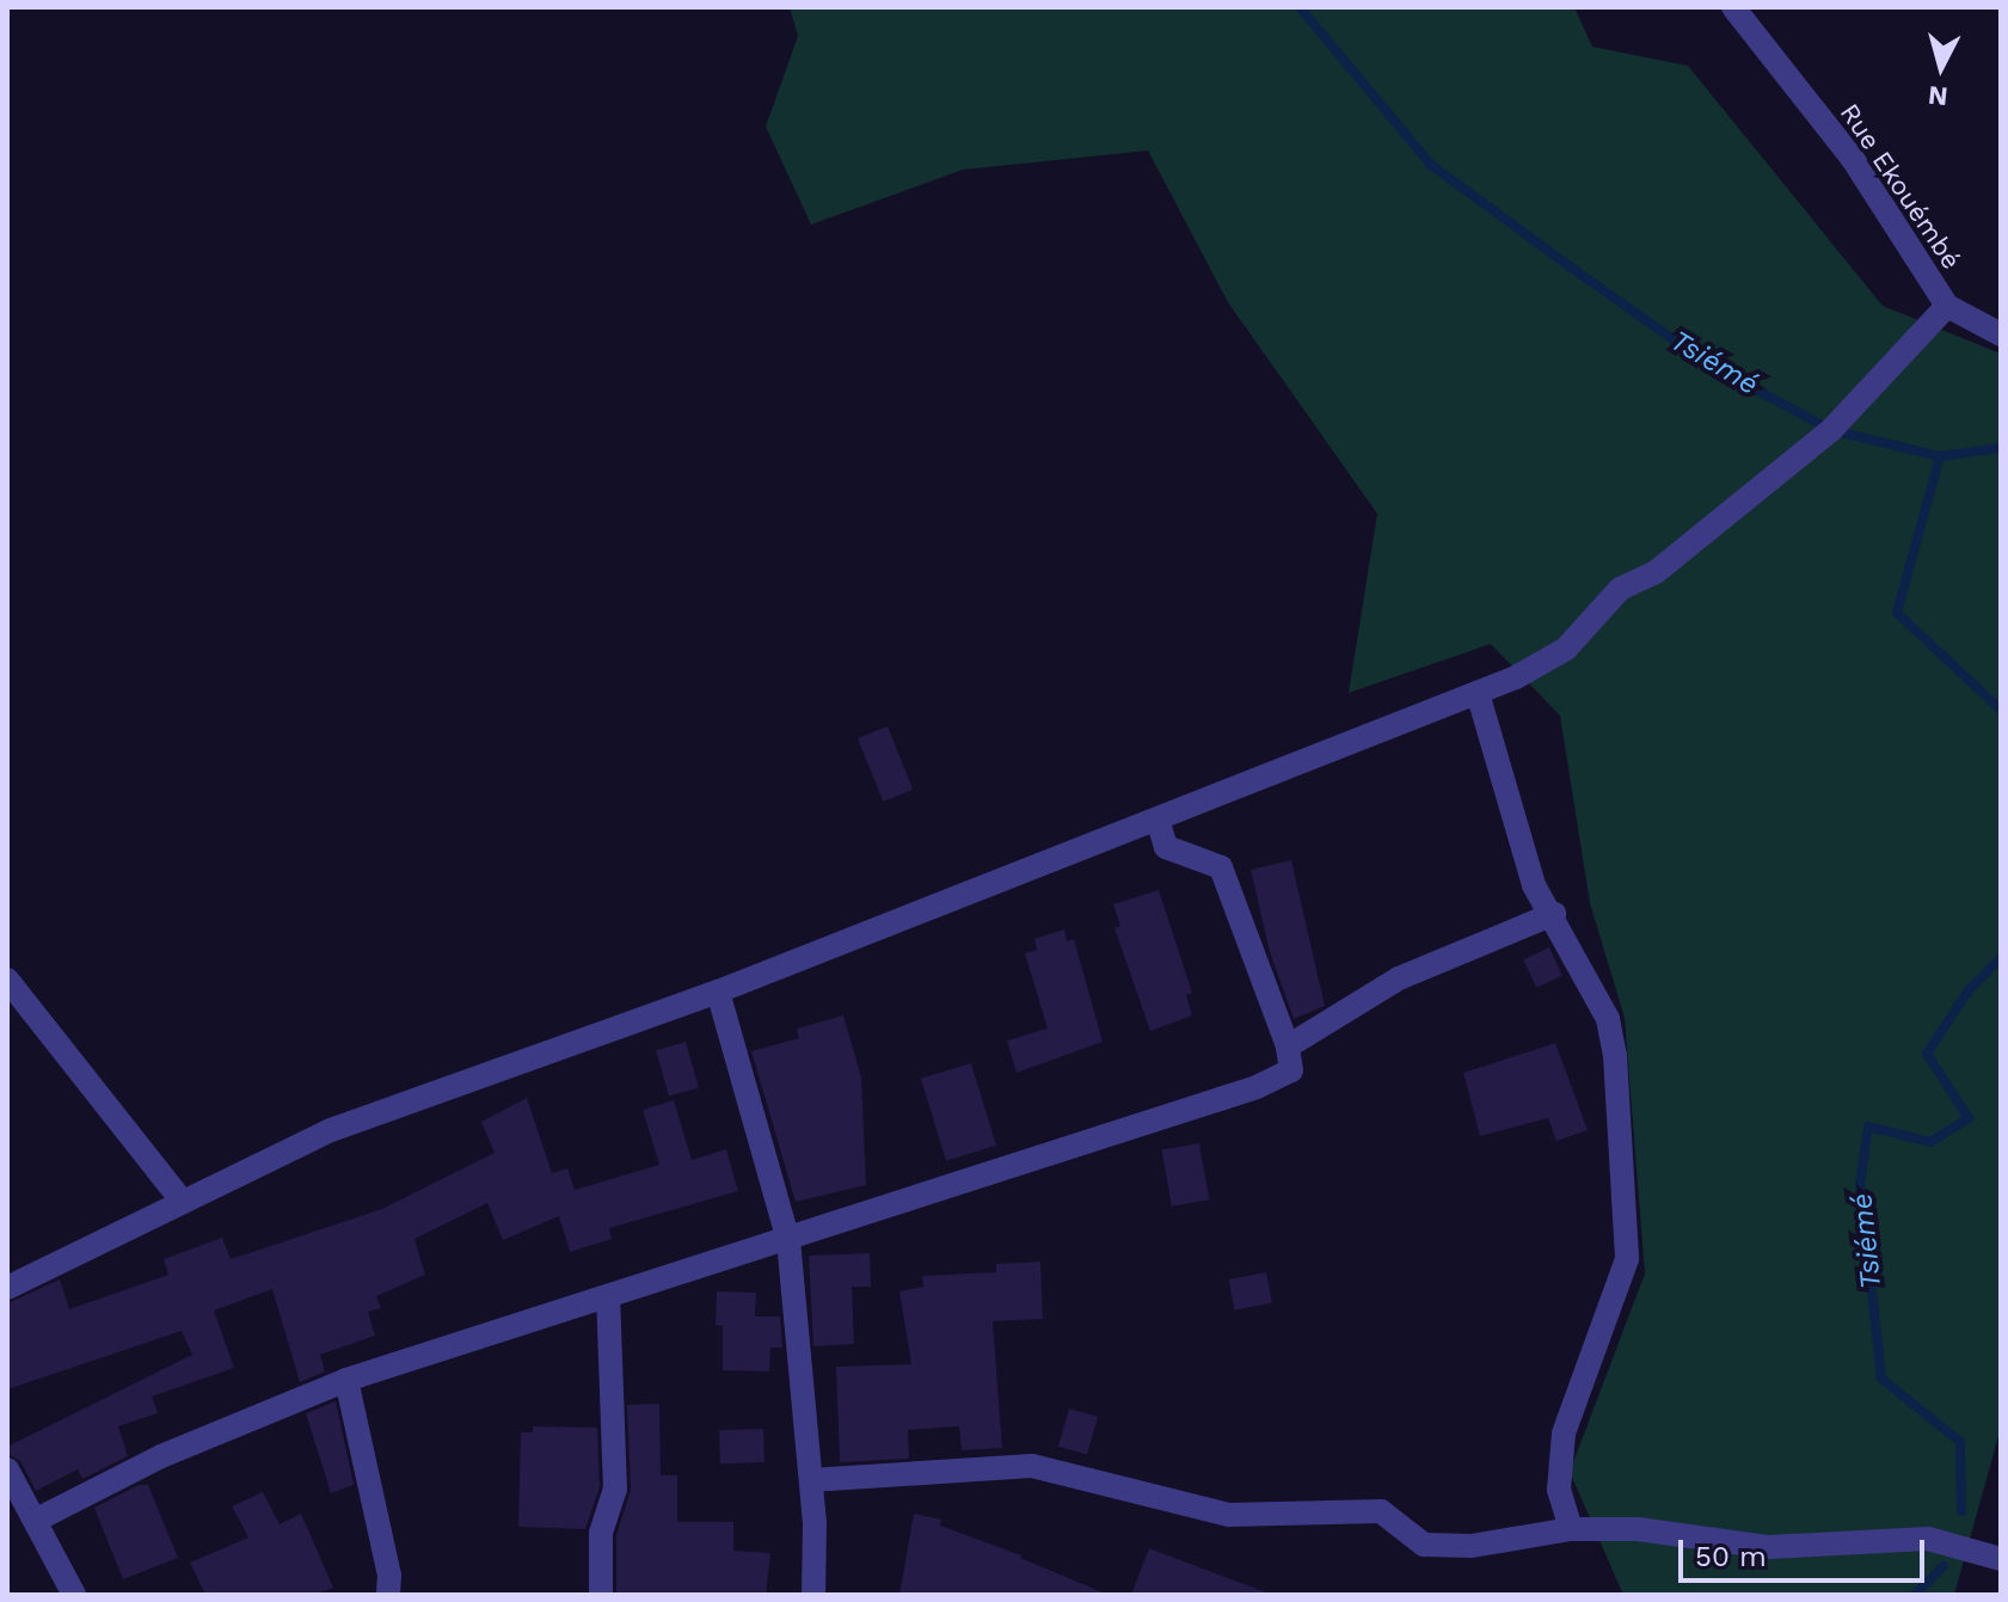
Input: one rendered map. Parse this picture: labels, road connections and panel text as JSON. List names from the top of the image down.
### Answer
{
  "streets": {
    "street": ["Rue Ekouémbé"]
  },
  "water": ["Tsiémé"],
  "scale_bar": "50 m",
  "north": "bottom"
}
